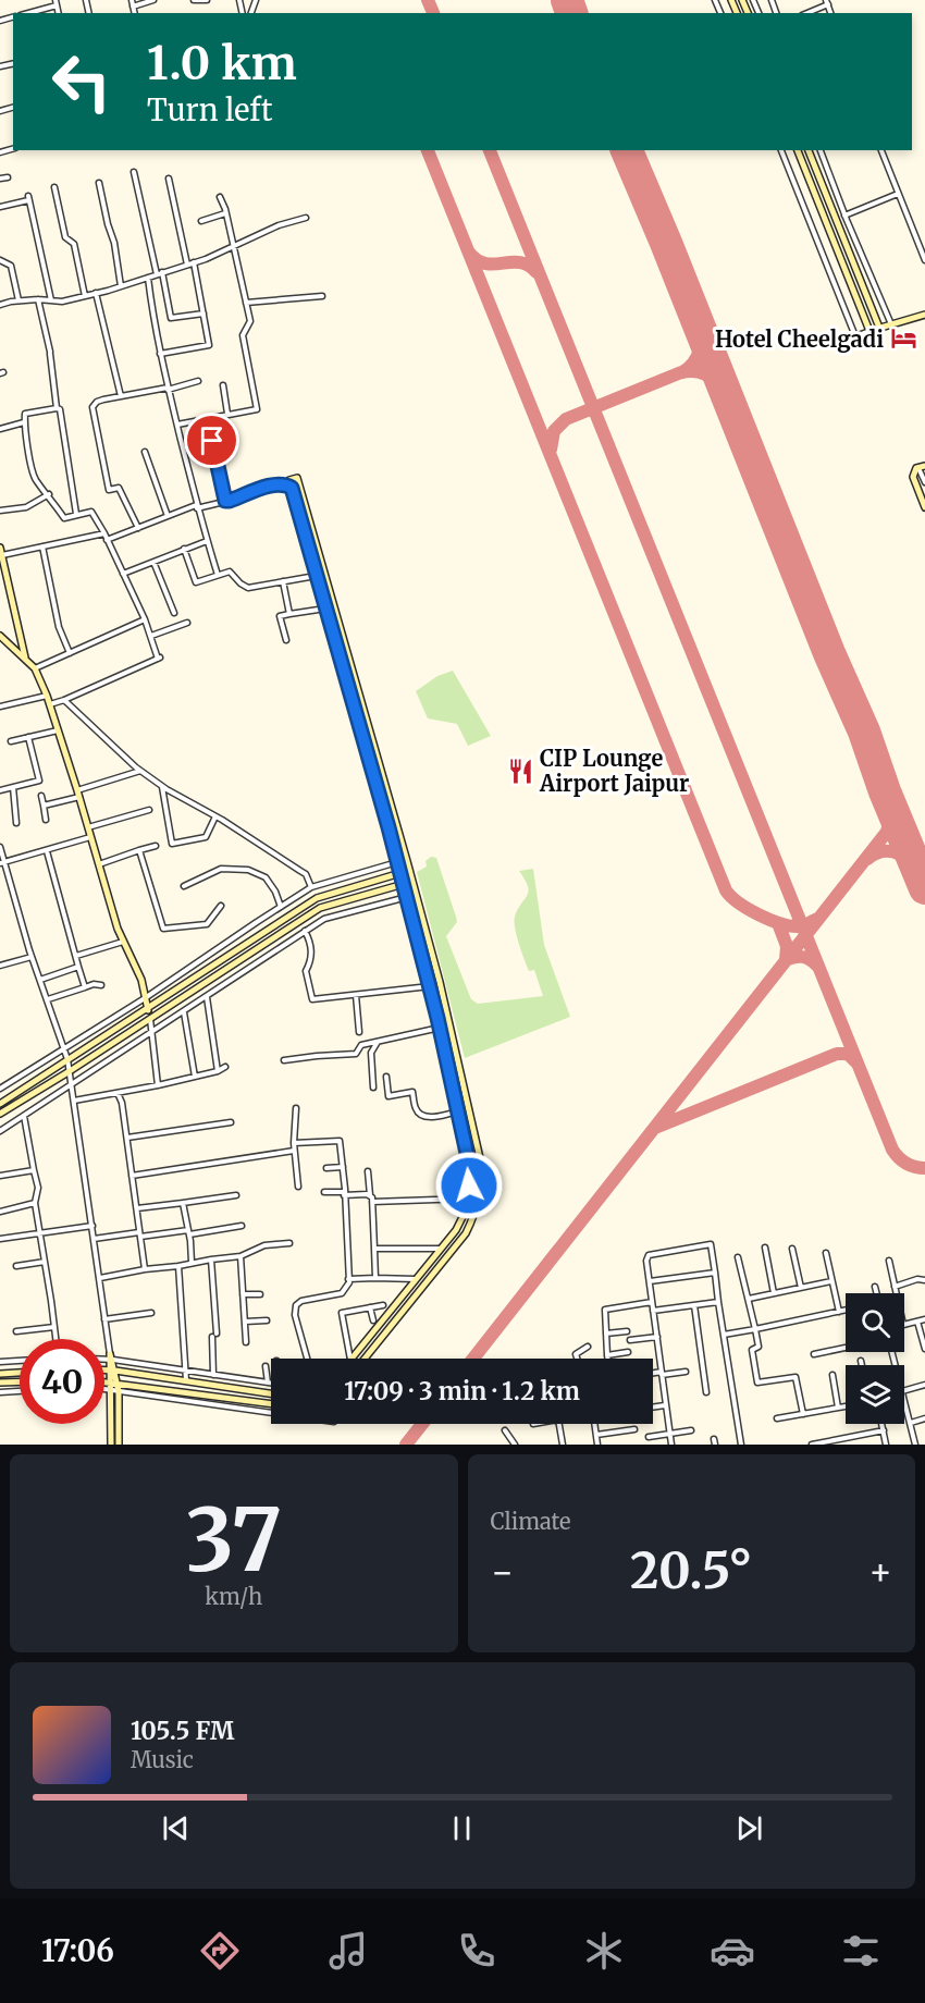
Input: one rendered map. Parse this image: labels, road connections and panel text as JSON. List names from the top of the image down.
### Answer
{
  "places": {
    "hotel": ["Hotel Cheelgadi"],
    "restaurant": ["CIP Lounge Airport Jaipur"]
  },
  "page": {
    "turn": ["1.0 km", "Turn left"],
    "limit": "40",
    "trip": "17:09 · 3 min · 1.2 km",
    "tile": [
      ["37", "km/h"],
      "Climate"
    ],
    "heat": ["−", "20.5°", "+"],
    "song": ["105.5 FM", "Music"],
    "tabs": "17:06"
  }
}
